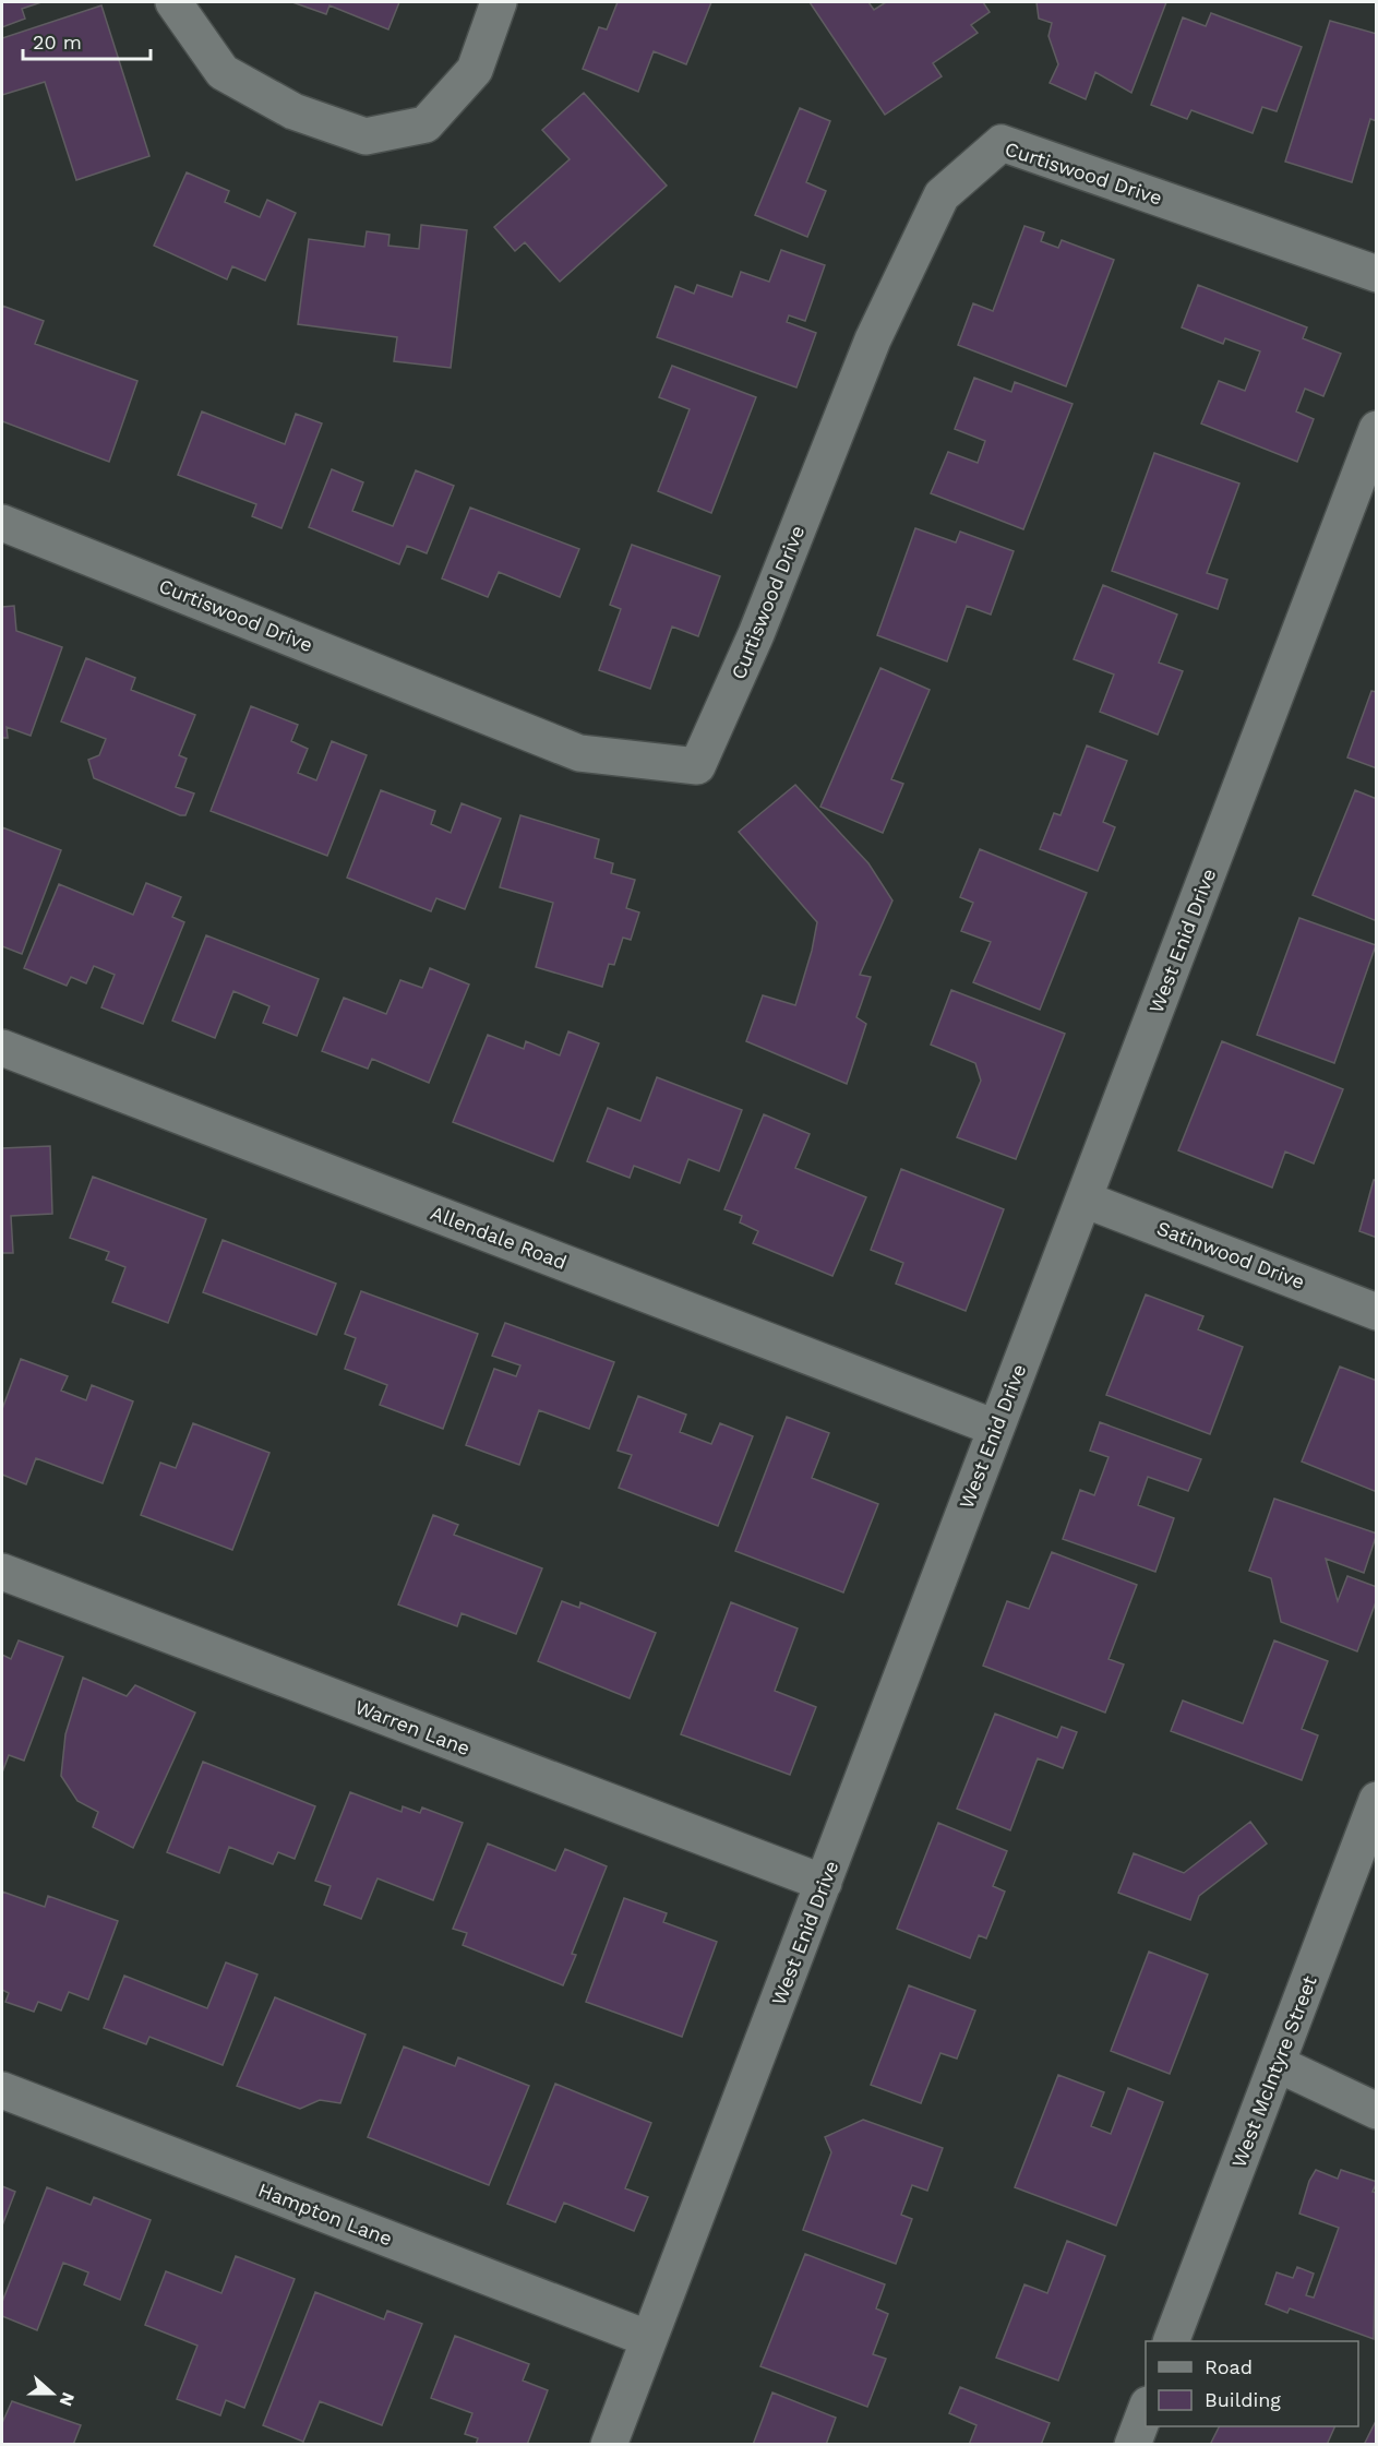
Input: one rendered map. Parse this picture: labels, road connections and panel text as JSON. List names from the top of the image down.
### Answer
{
  "streets": {
    "street": [
      "Curtiswood Drive",
      "West Enid Drive",
      "Allendale Road",
      "Satinwood Drive",
      "Warren Lane",
      "West McIntyre Street",
      "Hampton Lane"
    ]
  },
  "crossings": [
    ["West Enid Drive", "Allendale Road"],
    ["West Enid Drive", "Satinwood Drive"],
    ["West Enid Drive", "Warren Lane"],
    ["West Enid Drive", "Hampton Lane"]
  ],
  "legend": ["Road", "Building"],
  "scale_bar": "20 m",
  "north": "right"
}
